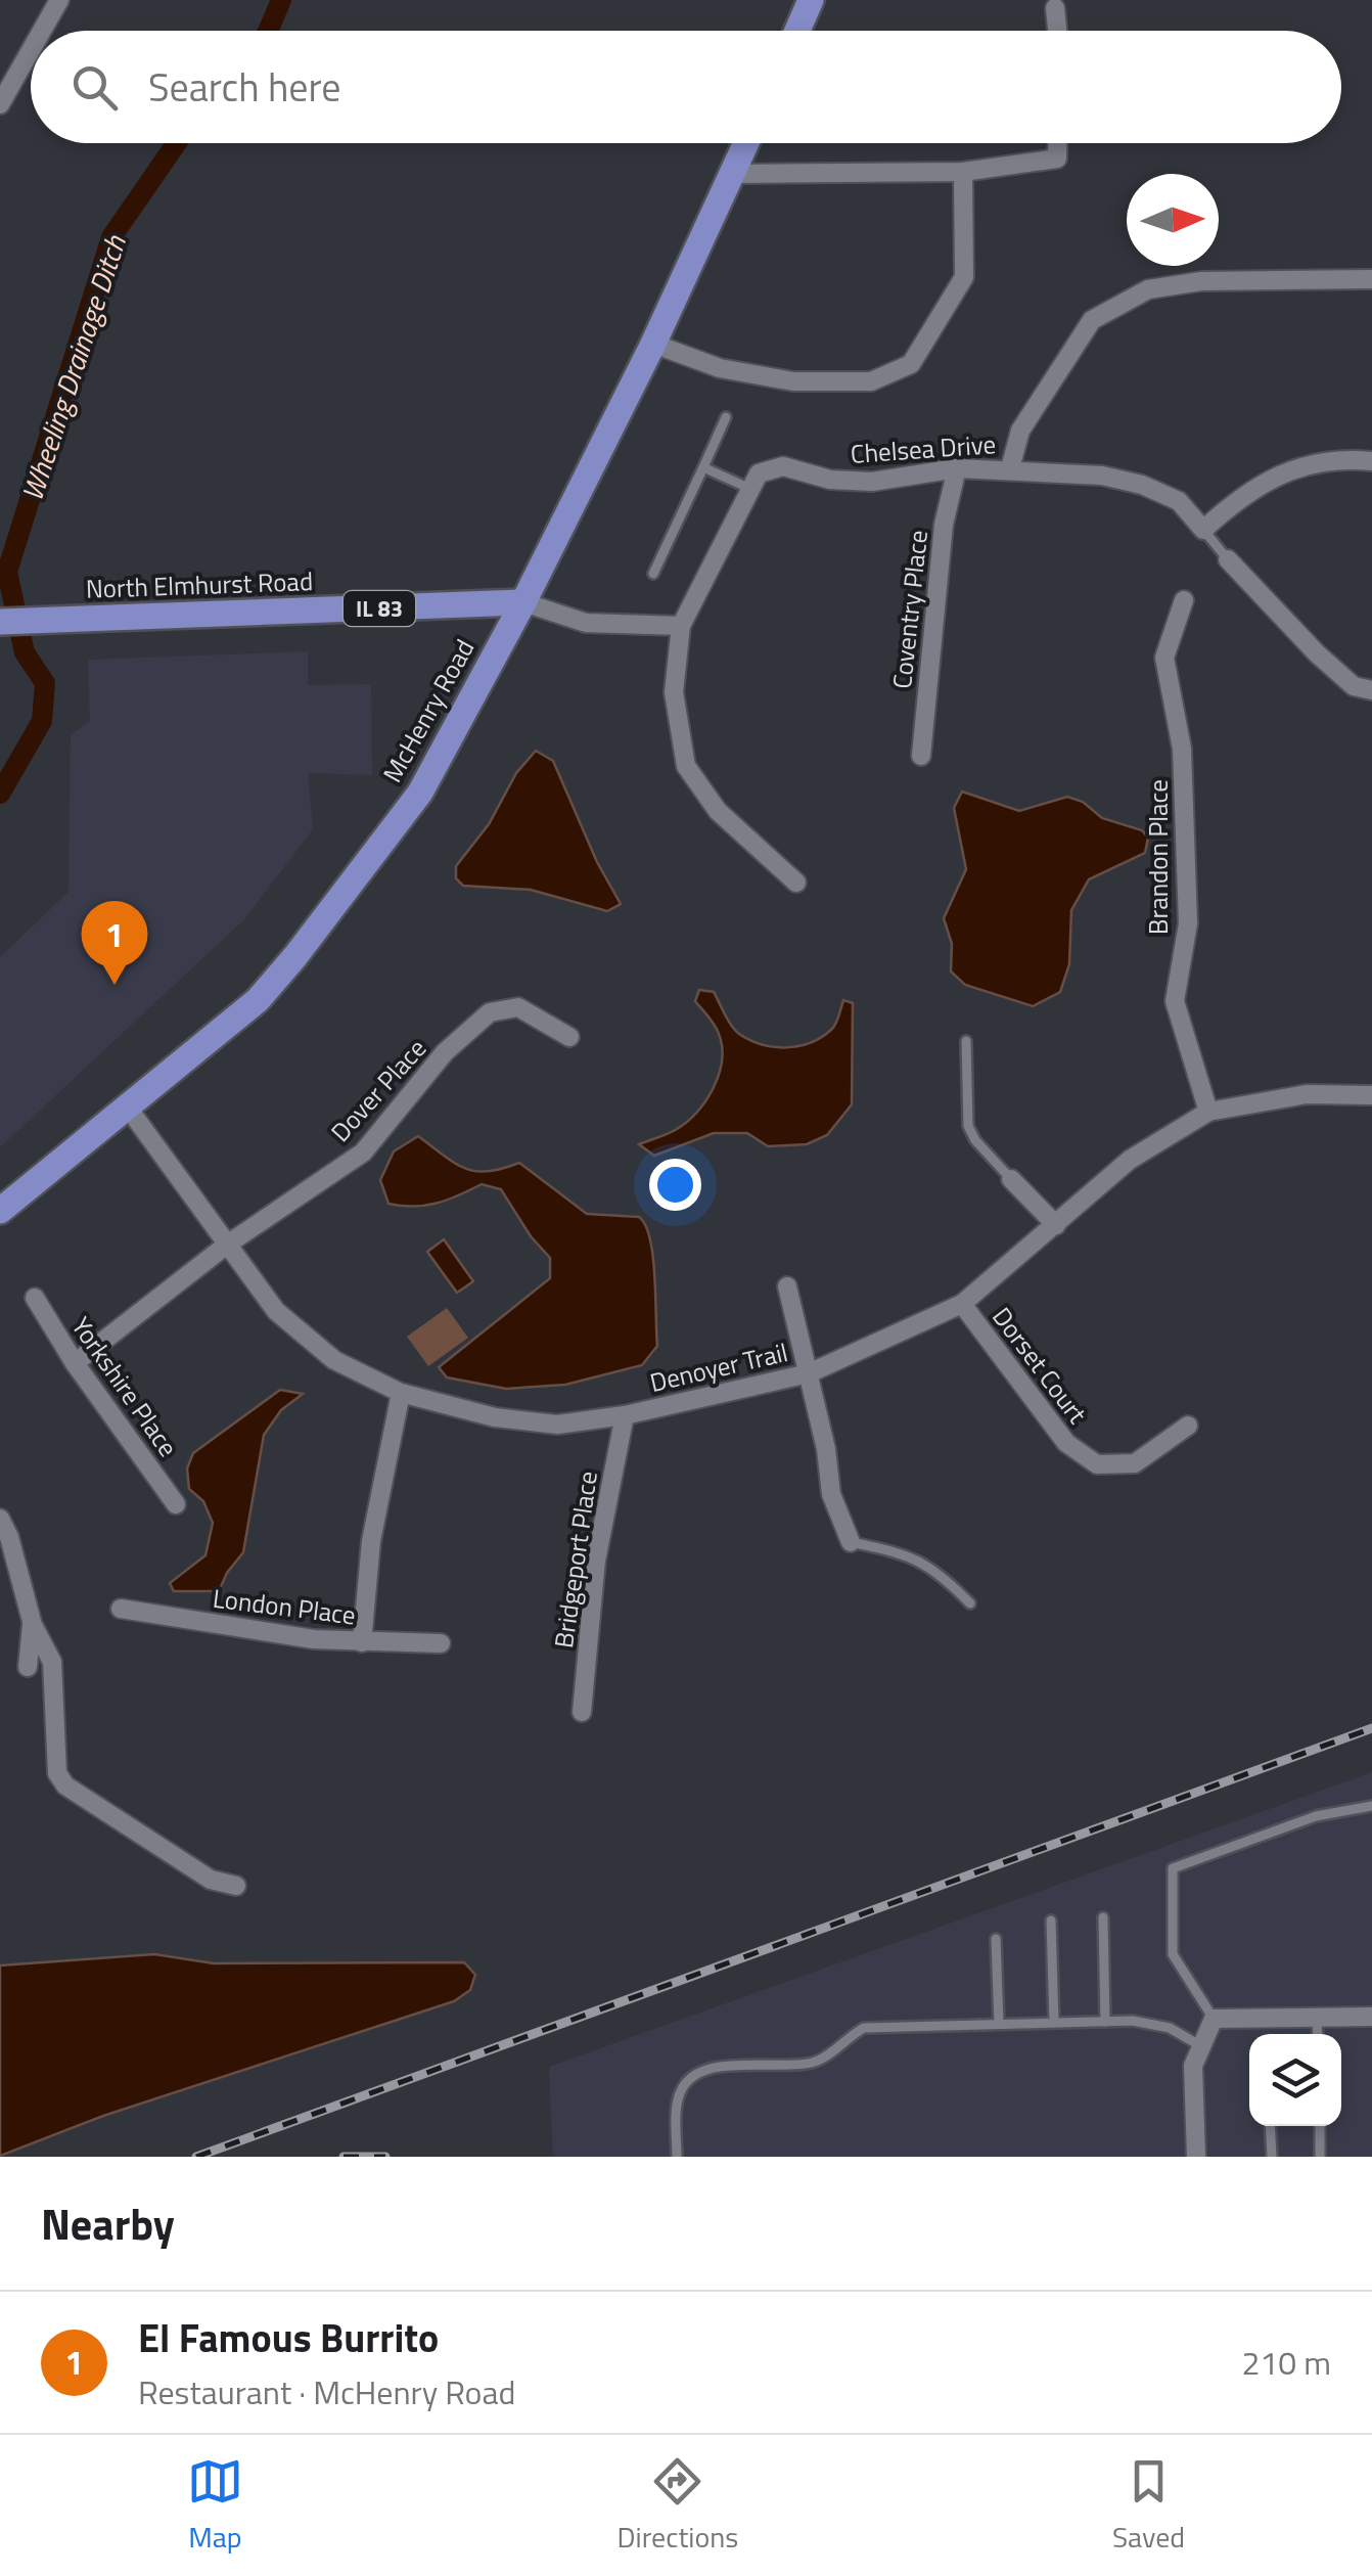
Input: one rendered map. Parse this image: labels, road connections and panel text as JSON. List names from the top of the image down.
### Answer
{
  "streets": {
    "main road": ["North Elmhurst Road", "IL 83", "McHenry Road"],
    "street": [
      "Chelsea Drive",
      "Coventry Place",
      "Brandon Place",
      "Dover Place",
      "Dorset Court",
      "Denoyer Trail",
      "Yorkshire Place",
      "Bridgeport Place",
      "London Place"
    ]
  },
  "crossings": [
    ["Chelsea Drive", "Coventry Place"],
    ["North Elmhurst Road", "McHenry Road"],
    ["McHenry Road", "Denoyer Trail"],
    ["Brandon Place", "Denoyer Trail"],
    ["Dover Place", "Denoyer Trail"],
    ["Dover Place", "Yorkshire Place"],
    ["Dorset Court", "Denoyer Trail"],
    ["Denoyer Trail", "Bridgeport Place"]
  ],
  "water": ["Wheeling Drainage Ditch"],
  "north": "right",
  "page": {
    "search": "Search here",
    "pins": "1",
    "heading": "Nearby",
    "list": [
      {
        "mark": "1",
        "name": "El Famous Burrito",
        "note": "Restaurant · McHenry Road",
        "value": "210 m"
      }
    ],
    "nav": ["Map", "Directions", "Saved"]
  }
}
